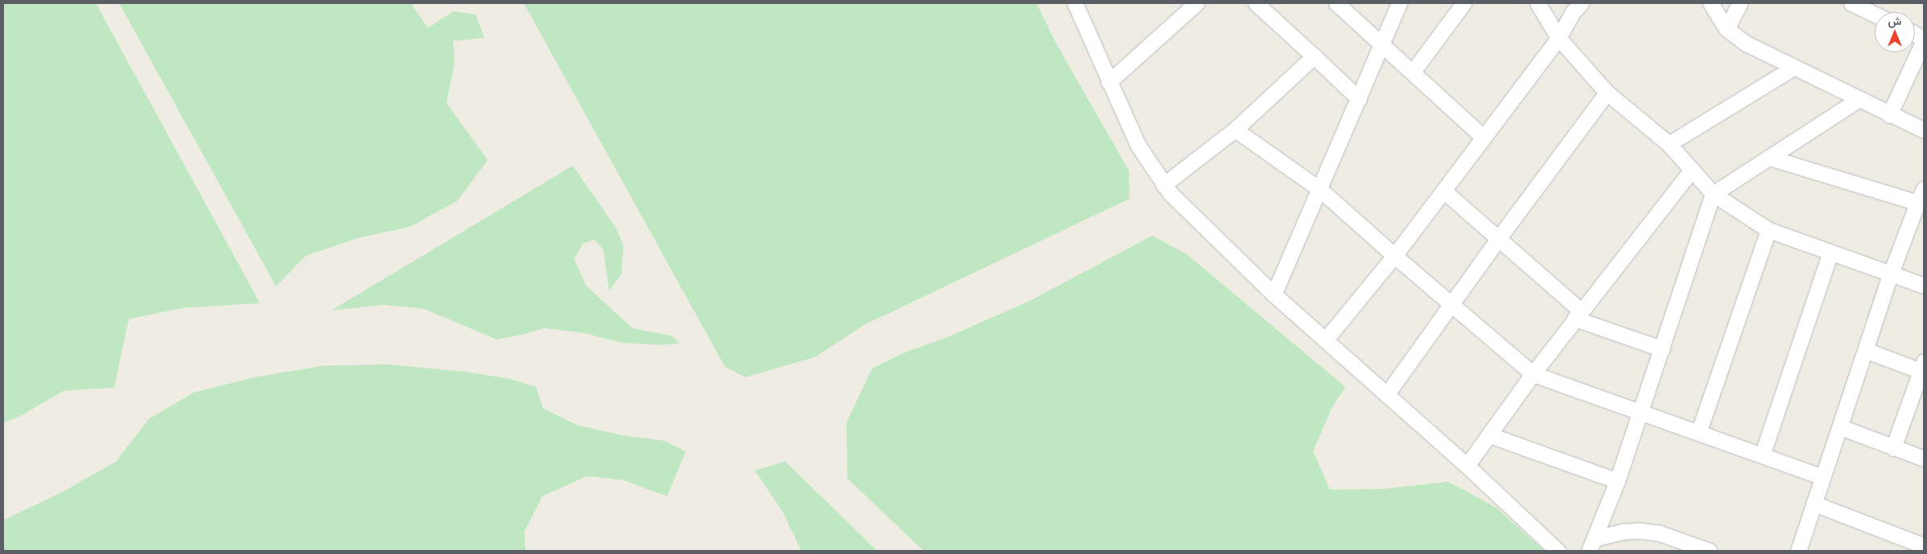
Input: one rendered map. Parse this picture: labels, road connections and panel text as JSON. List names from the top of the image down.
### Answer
{
  "north": "top"
}
